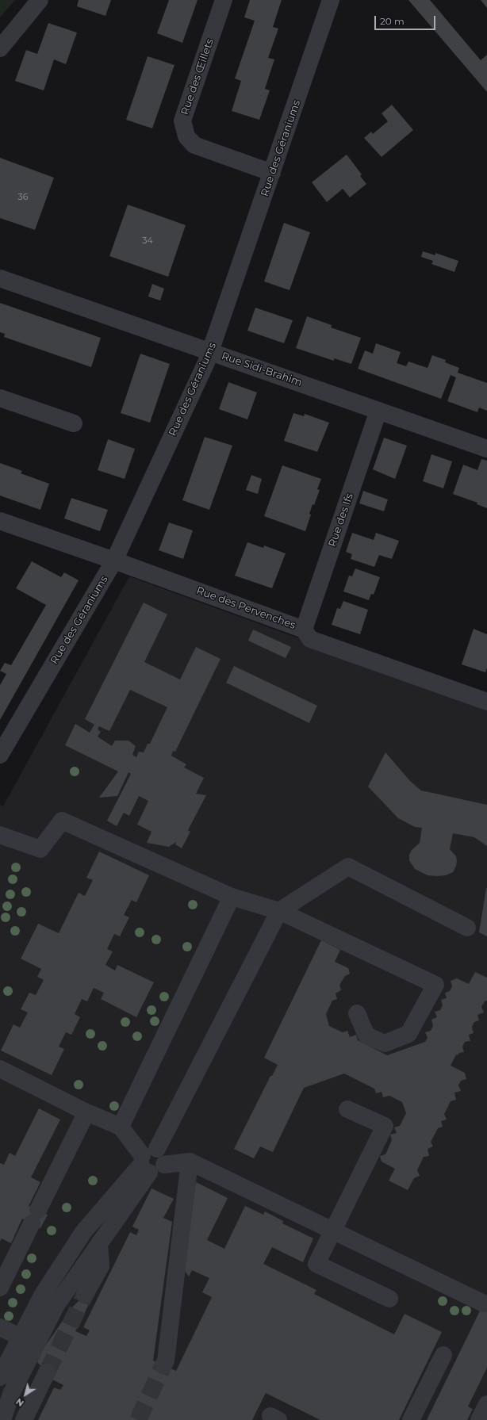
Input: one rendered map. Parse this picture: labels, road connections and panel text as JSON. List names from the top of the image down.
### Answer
{
  "streets": {
    "street": [
      "Rue des Œillets",
      "Rue des Géraniums",
      "Rue Sidi-Brahim",
      "Rue des Ifs",
      "Rue des Pervenches"
    ]
  },
  "crossings": [
    ["Rue des Œillets", "Rue des Géraniums"],
    ["Rue des Géraniums", "Rue Sidi-Brahim"],
    ["Rue des Géraniums", "Rue des Pervenches"],
    ["Rue Sidi-Brahim", "Rue des Ifs"],
    ["Rue des Ifs", "Rue des Pervenches"]
  ],
  "house_numbers": ["36", "34"],
  "scale_bar": "20 m",
  "north": "bottom left"
}
